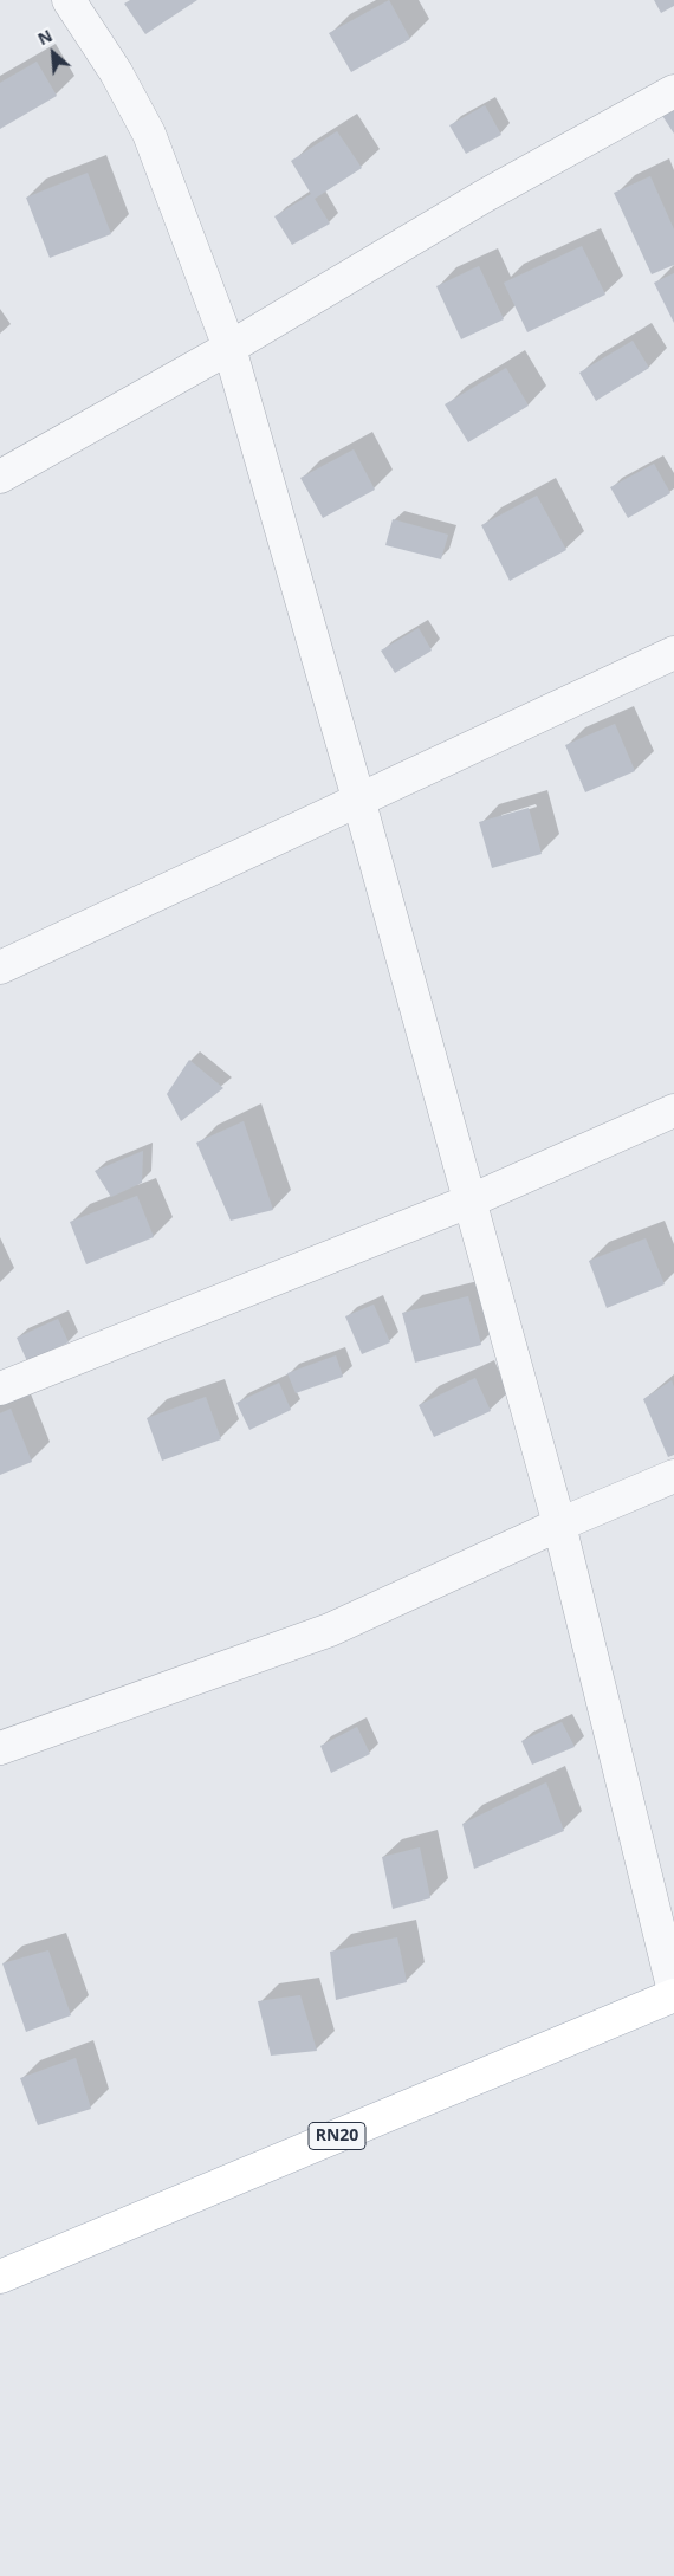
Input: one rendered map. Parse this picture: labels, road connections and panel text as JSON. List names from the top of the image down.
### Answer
{
  "streets": {
    "main road": ["RN20"]
  },
  "north": "top left"
}
